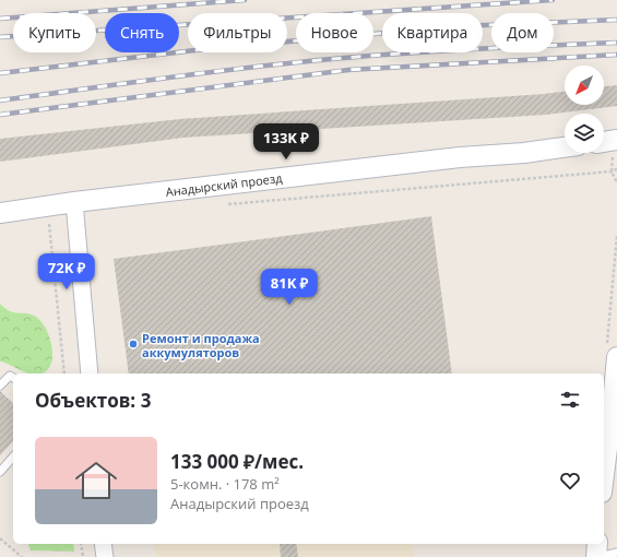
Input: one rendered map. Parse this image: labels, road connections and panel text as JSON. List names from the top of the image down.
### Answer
{
  "streets": {
    "street": ["Анадырский проезд"]
  },
  "places": ["Ремонт и продажа аккумуляторов"],
  "north": "bottom left",
  "page": {
    "chip": [
      "Купить",
      "Снять",
      "Фильтры",
      "Новое",
      "Квартира",
      "Дом"
    ],
    "price": ["133K ₽", "72K ₽", "81K ₽"],
    "heading": "Объектов: 3",
    "list": [
      {
        "name": "133 000 ₽/мес.",
        "note": "5-комн. · 178 m² · Анадырский проезд"
      }
    ]
  }
}
